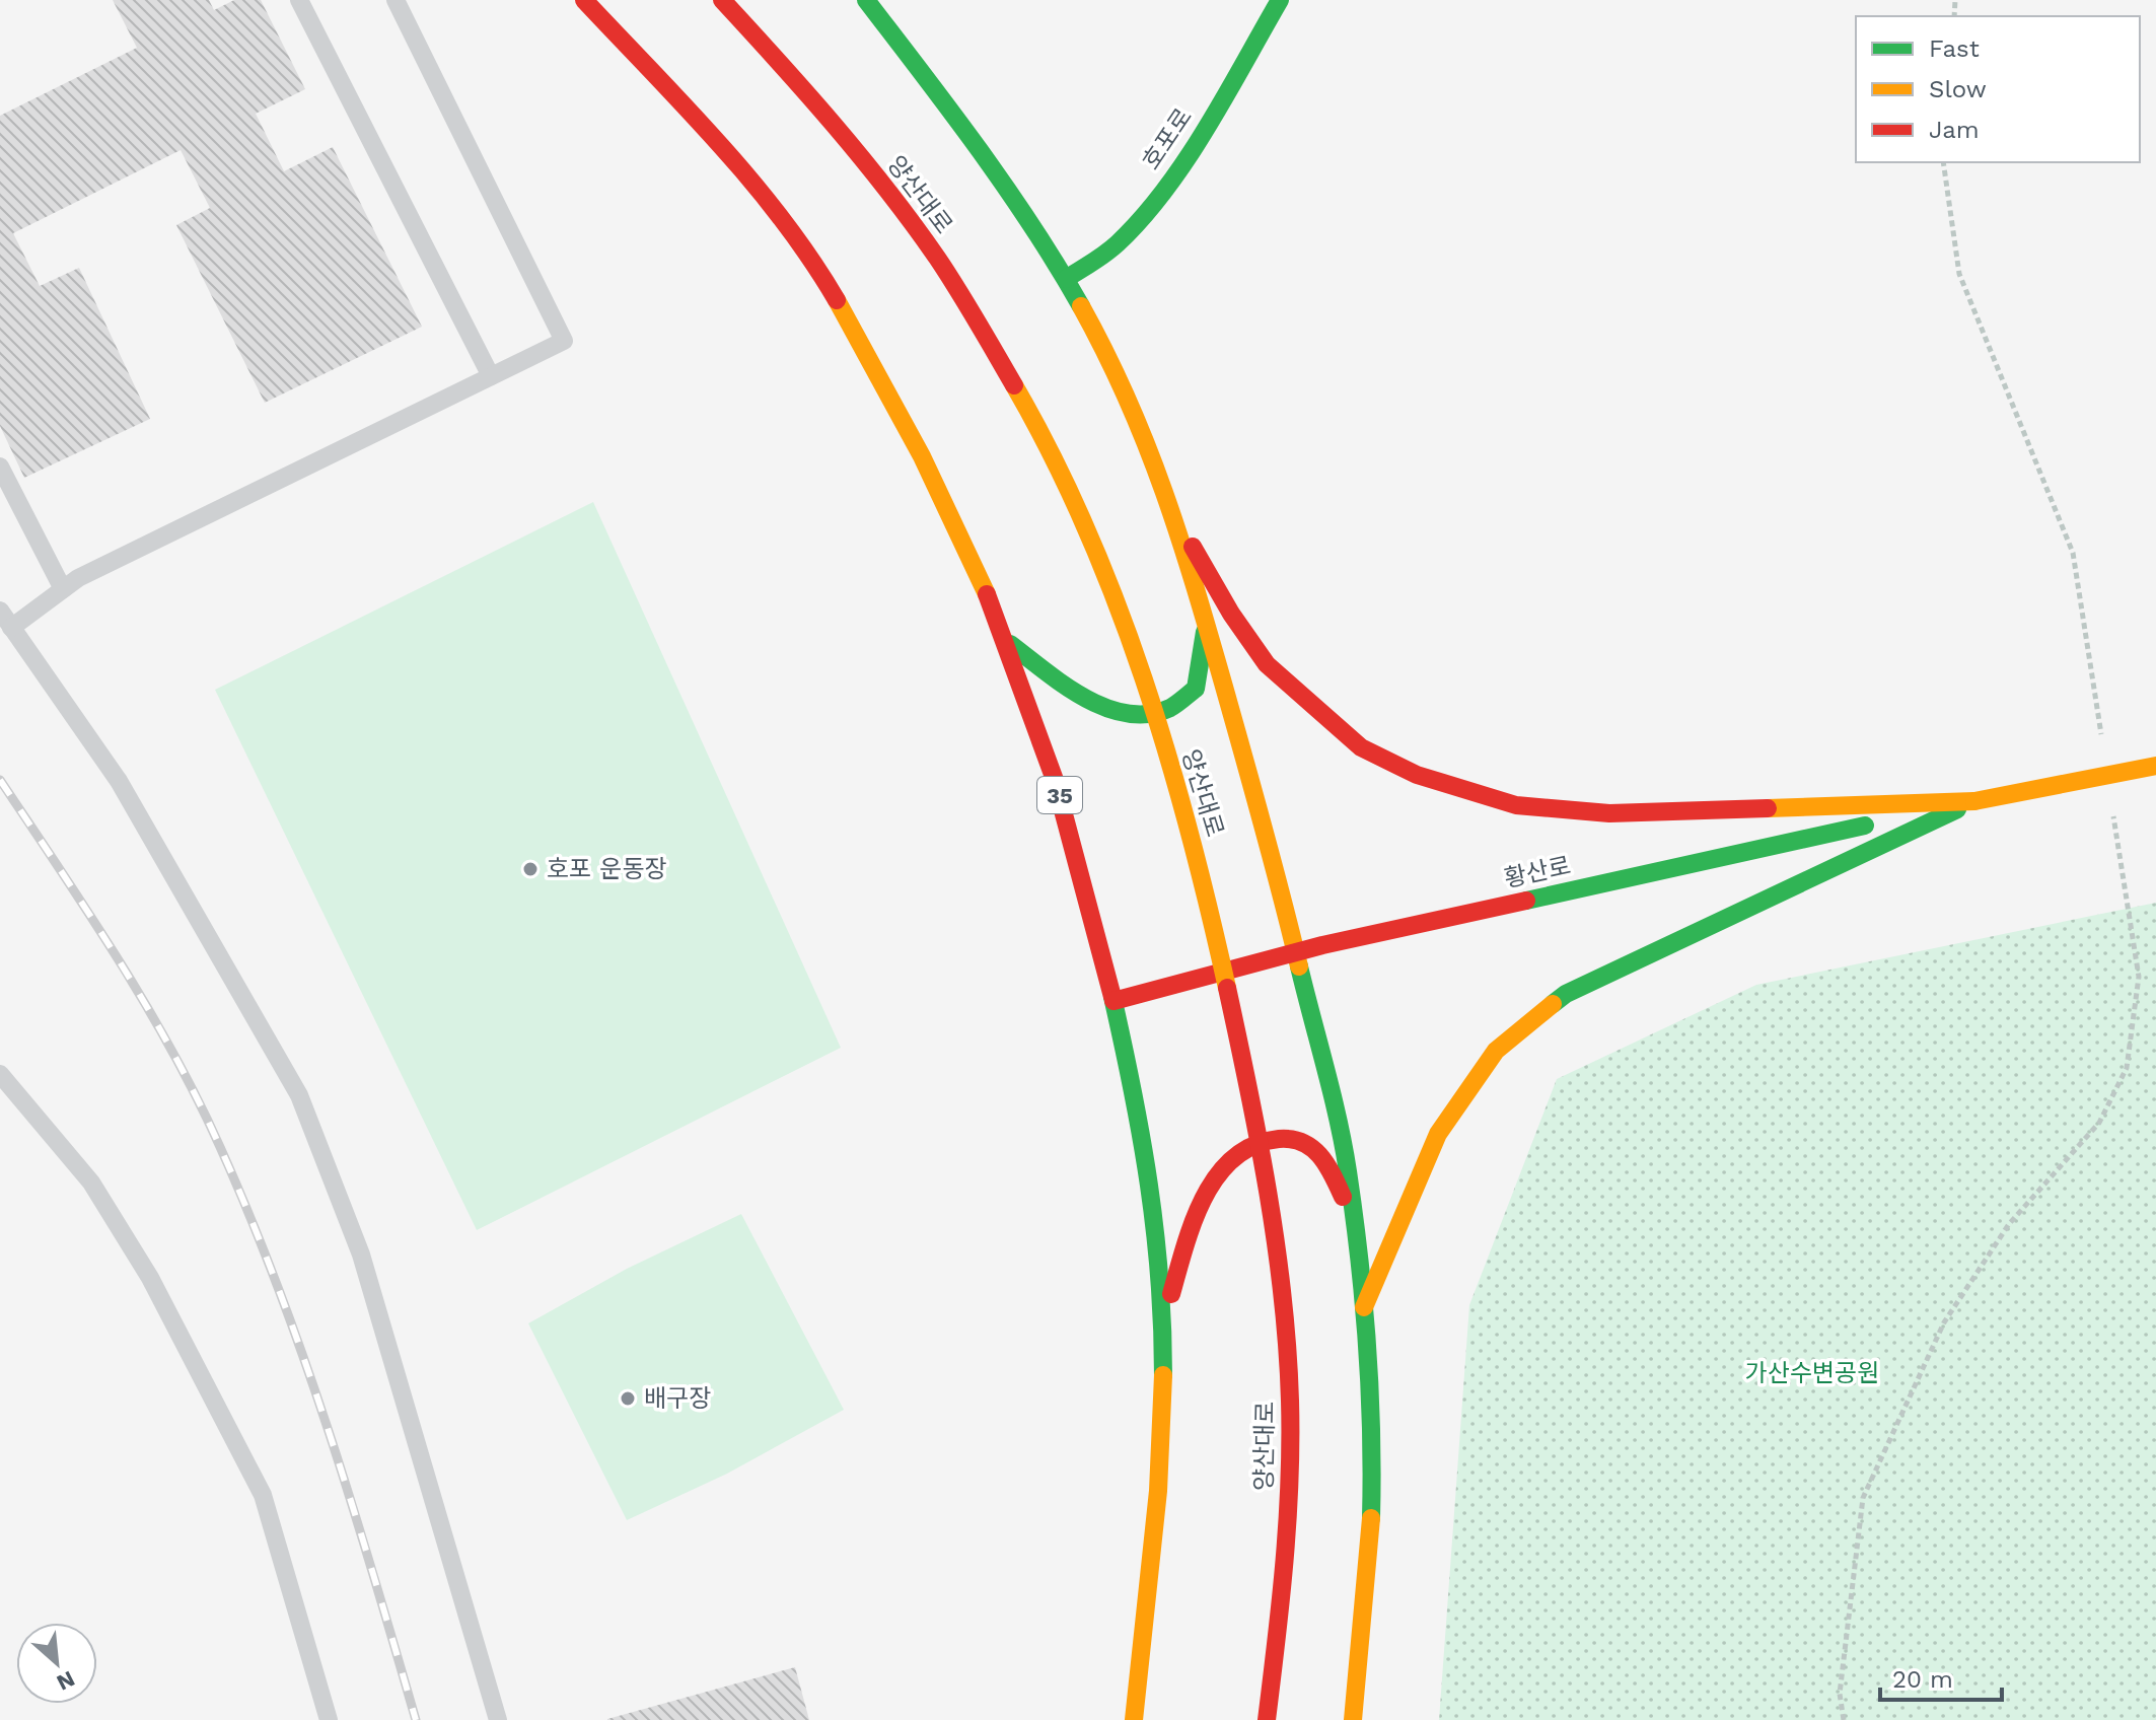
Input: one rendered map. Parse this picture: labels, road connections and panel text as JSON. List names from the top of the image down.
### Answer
{
  "streets": {
    "main road": [
      "호포로",
      "양산대로",
      "35",
      "황산로"
    ]
  },
  "crossings": [
    ["35", "황산로"]
  ],
  "parks": ["가산수변공원"],
  "places": ["호포 운동장", "배구장"],
  "legend": ["Fast", "Slow", "Jam"],
  "scale_bar": "20 m",
  "north": "bottom right"
}
